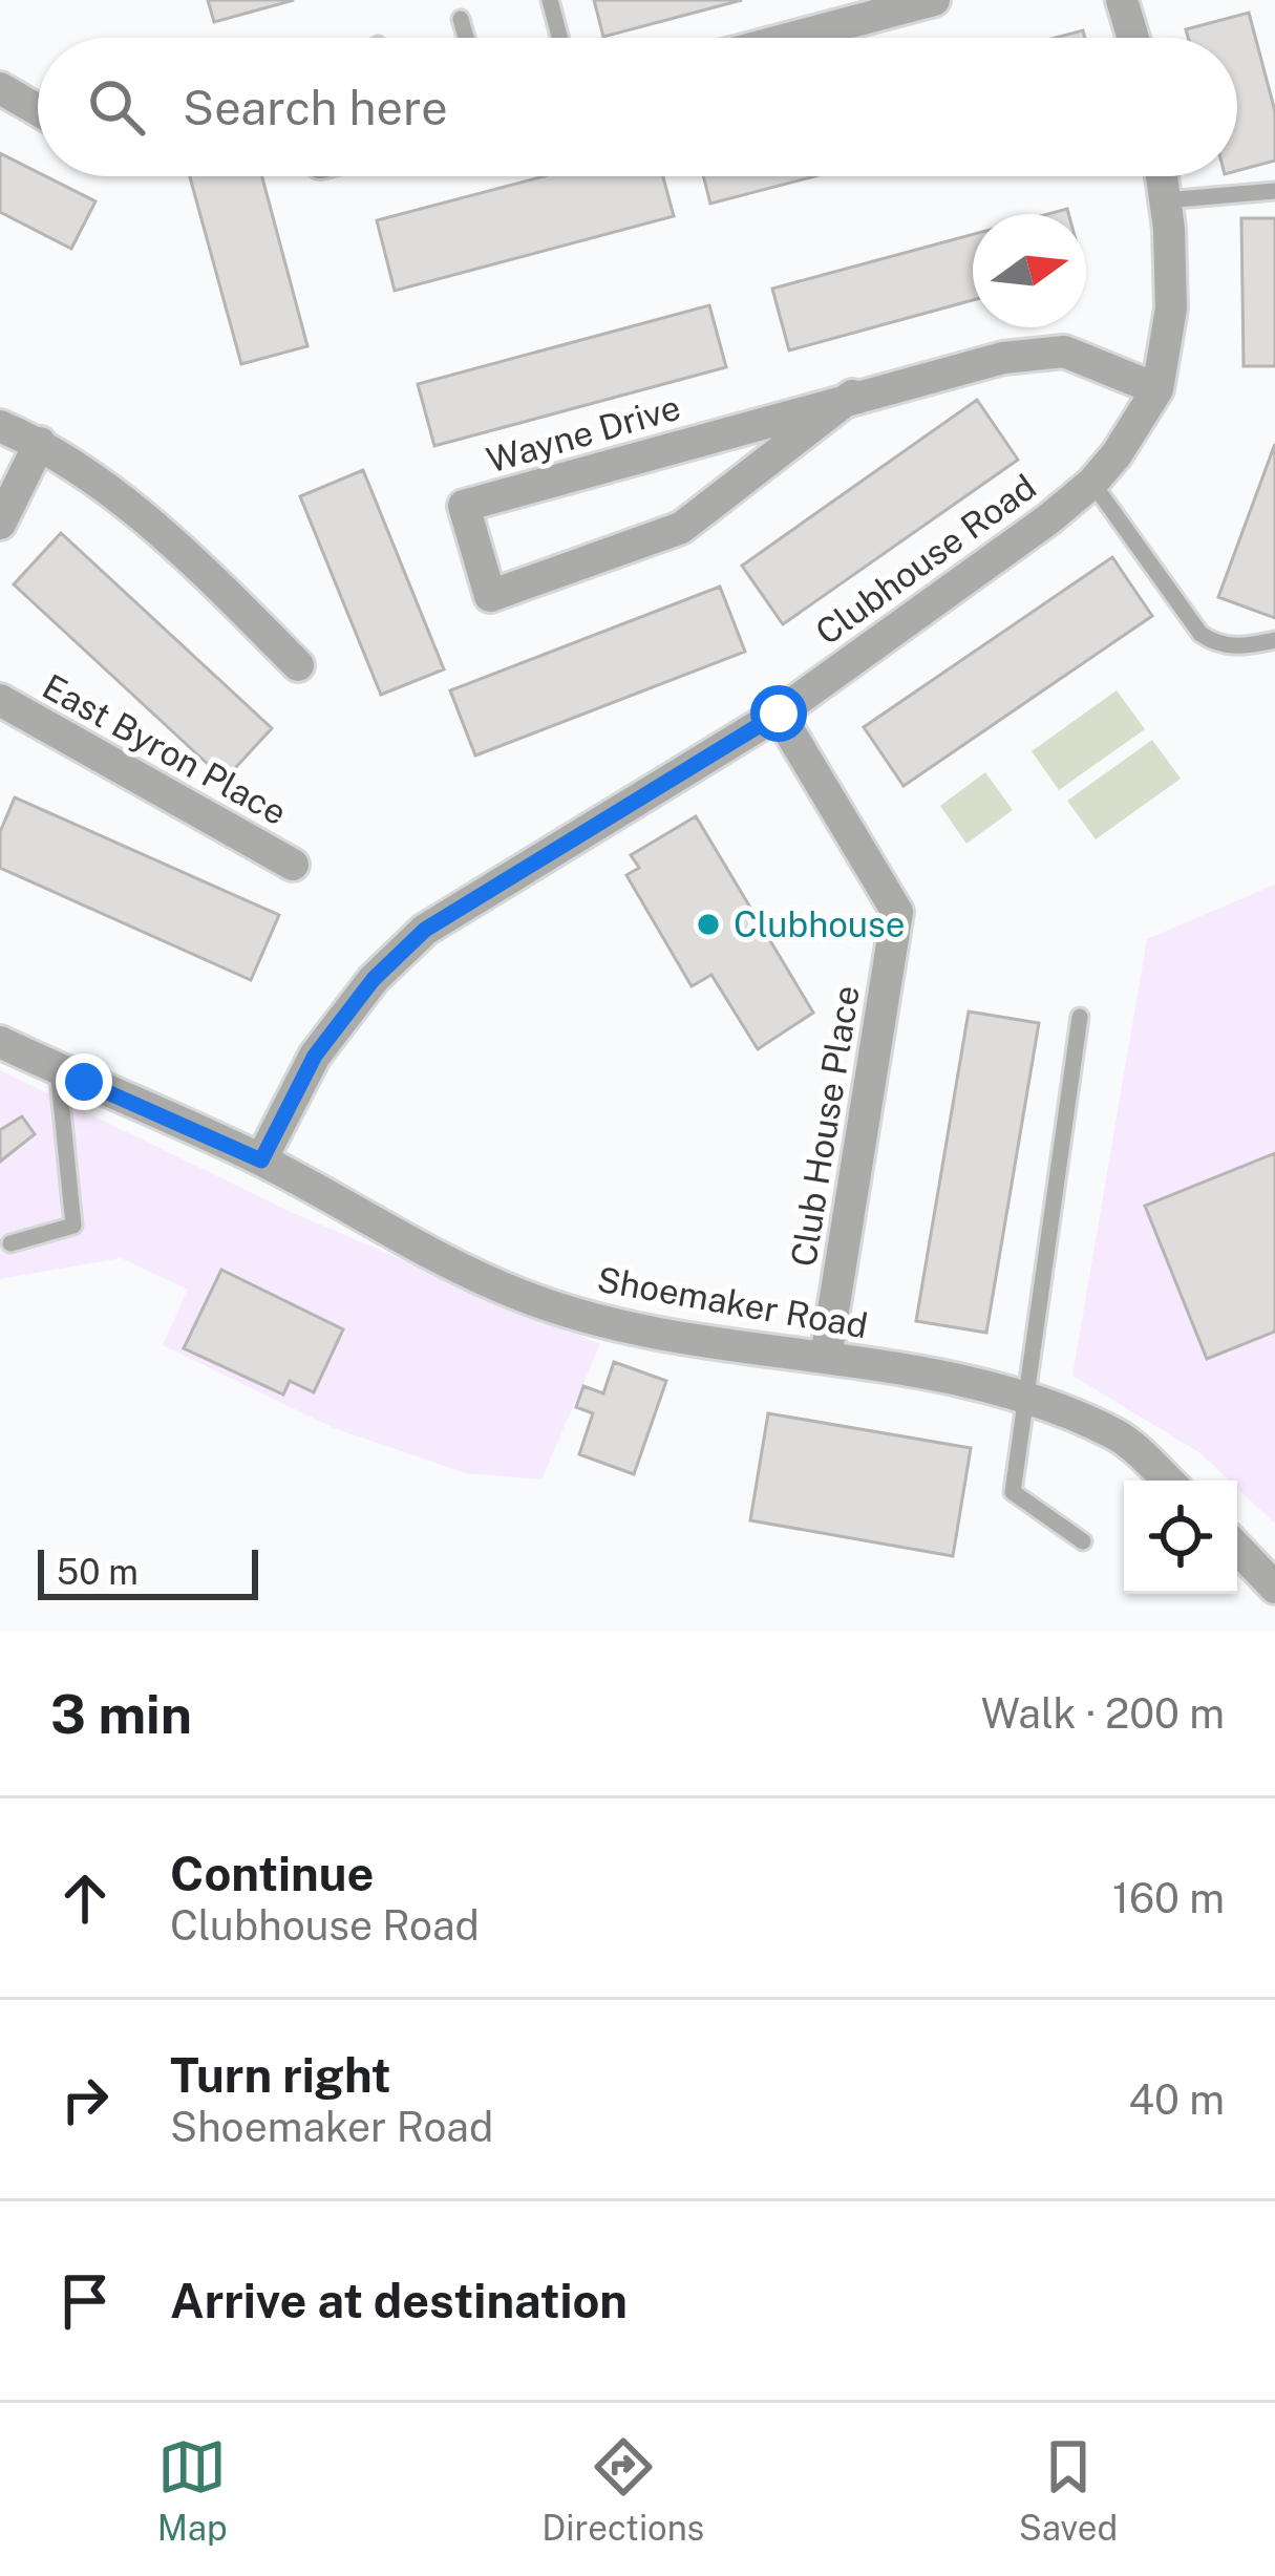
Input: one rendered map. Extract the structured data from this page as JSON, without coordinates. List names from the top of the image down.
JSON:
{
  "streets": {
    "street": [
      "Wayne Drive",
      "Clubhouse Road",
      "East Byron Place",
      "Club House Place",
      "Shoemaker Road"
    ]
  },
  "crossings": [
    ["Wayne Drive", "Clubhouse Road"],
    ["Clubhouse Road", "Club House Place"],
    ["Clubhouse Road", "Shoemaker Road"],
    ["Club House Place", "Shoemaker Road"]
  ],
  "places": ["Clubhouse"],
  "scale_bar": "50 m",
  "north": "right",
  "page": {
    "search": "Search here",
    "scale": "50 m",
    "heading": ["3 min", "Walk · 200 m"],
    "list": [
      ["Continue", "Clubhouse Road", "160 m"],
      ["Turn right", "Shoemaker Road", "40 m"],
      "Arrive at destination"
    ],
    "nav": ["Map", "Directions", "Saved"]
  }
}
